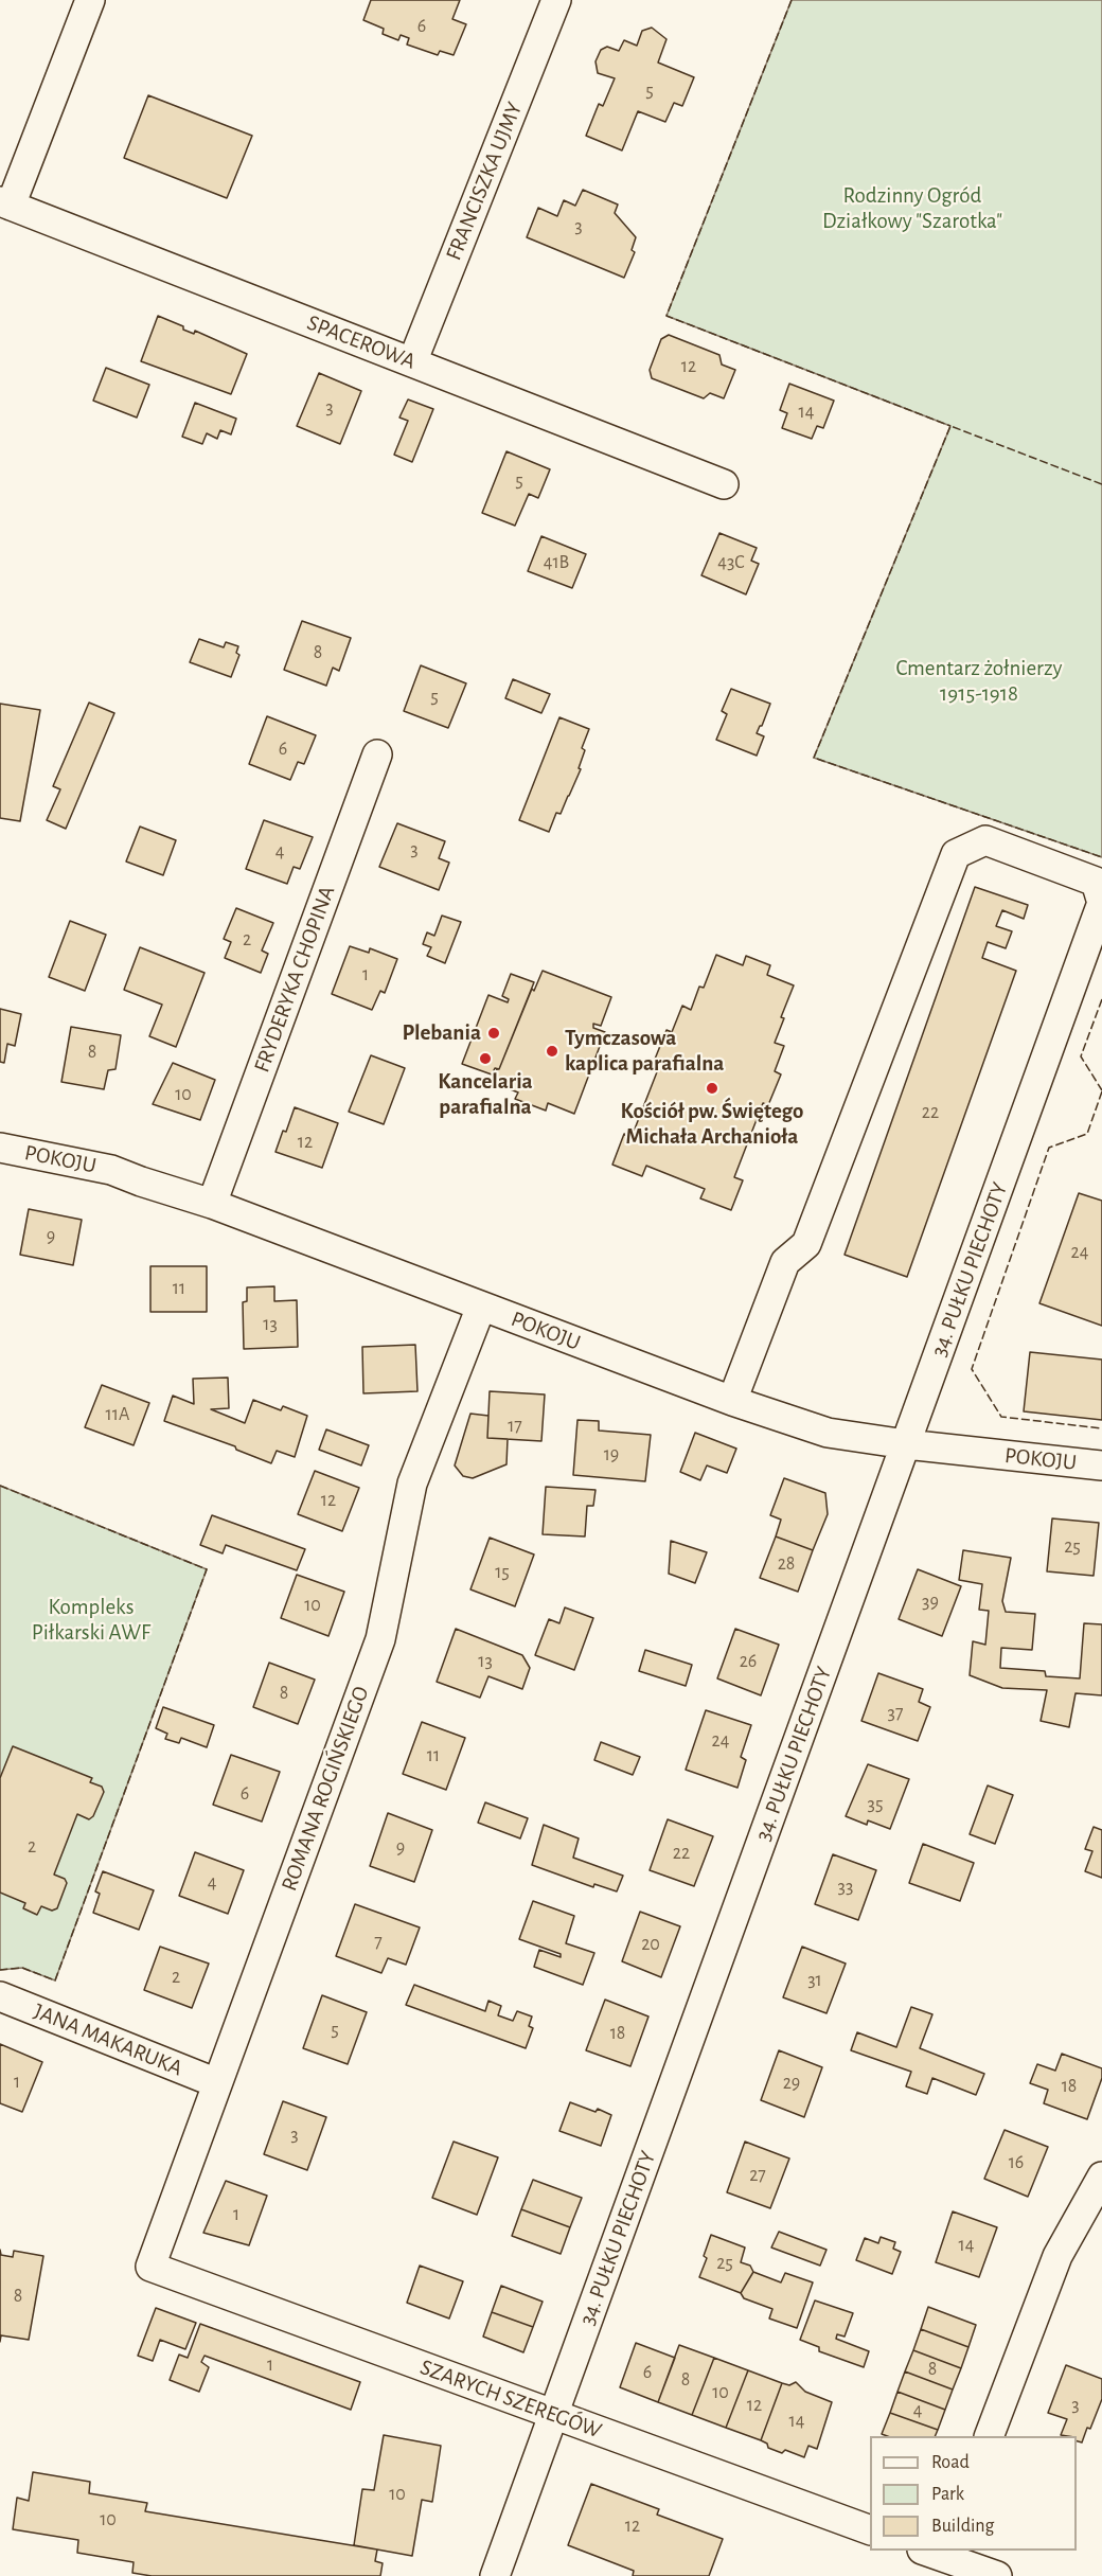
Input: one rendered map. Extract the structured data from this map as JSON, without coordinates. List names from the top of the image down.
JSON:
{
  "streets": {
    "street": [
      "FRANCISZKA UJMY",
      "SPACEROWA",
      "FRYDERYKA CHOPINA",
      "POKOJU",
      "34. PUŁKU PIECHOTY",
      "ROMANA ROGIŃSKIEGO",
      "JANA MAKARUKA",
      "SZARYCH SZEREGÓW"
    ]
  },
  "crossings": [
    ["FRANCISZKA UJMY", "SPACEROWA"],
    ["FRYDERYKA CHOPINA", "POKOJU"],
    ["POKOJU", "34. PUŁKU PIECHOTY"],
    ["POKOJU", "ROMANA ROGIŃSKIEGO"],
    ["34. PUŁKU PIECHOTY", "SZARYCH SZEREGÓW"],
    ["ROMANA ROGIŃSKIEGO", "JANA MAKARUKA"],
    ["ROMANA ROGIŃSKIEGO", "SZARYCH SZEREGÓW"]
  ],
  "parks": ["Rodzinny Ogród Działkowy \"Szarotka\"", "Cmentarz żołnierzy 1915-1918", "Kompleks Piłkarski AWF"],
  "places": [
    "Plebania",
    "Tymczasowa kaplica parafialna",
    "Kancelaria parafialna",
    "Kościół pw. Świętego Michała Archanioła"
  ],
  "house_numbers": [
    "6",
    "5",
    "3",
    "12",
    "3",
    "14",
    "5",
    "41B",
    "43C",
    "8",
    "5",
    "6",
    "3",
    "4",
    "2",
    "1",
    "8",
    "10",
    "22",
    "12",
    "9",
    "24",
    "11",
    "13",
    "11A",
    "17",
    "19",
    "12",
    "25",
    "28",
    "15",
    "39",
    "10",
    "13",
    "26",
    "8",
    "37",
    "24",
    "11",
    "6",
    "35",
    "2",
    "9",
    "22",
    "4",
    "33",
    "7",
    "20",
    "2",
    "31",
    "5",
    "18",
    "1",
    "29",
    "18",
    "3",
    "16",
    "27",
    "1",
    "14",
    "25",
    "8",
    "1",
    "8",
    "6",
    "8",
    "10",
    "12",
    "3",
    "4",
    "14",
    "10",
    "10",
    "12"
  ],
  "legend": ["Road", "Park", "Building"]
}
